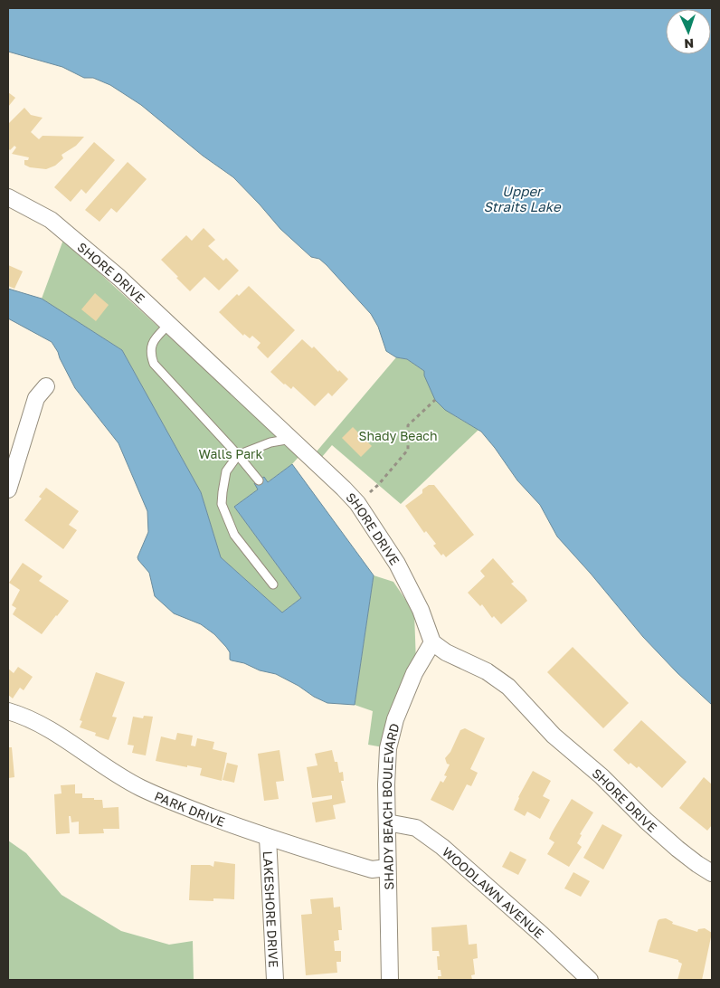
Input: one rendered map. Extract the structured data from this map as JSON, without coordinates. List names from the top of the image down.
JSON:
{
  "streets": {
    "street": [
      "SHORE DRIVE",
      "SHADY BEACH BOULEVARD",
      "PARK DRIVE",
      "WOODLAWN AVENUE",
      "LAKESHORE DRIVE"
    ]
  },
  "crossings": [
    ["SHORE DRIVE", "SHADY BEACH BOULEVARD"],
    ["SHADY BEACH BOULEVARD", "PARK DRIVE"],
    ["SHADY BEACH BOULEVARD", "WOODLAWN AVENUE"],
    ["PARK DRIVE", "LAKESHORE DRIVE"]
  ],
  "water": ["Upper Straits Lake"],
  "parks": ["Shady Beach", "Walls Park"],
  "north": "bottom"
}
